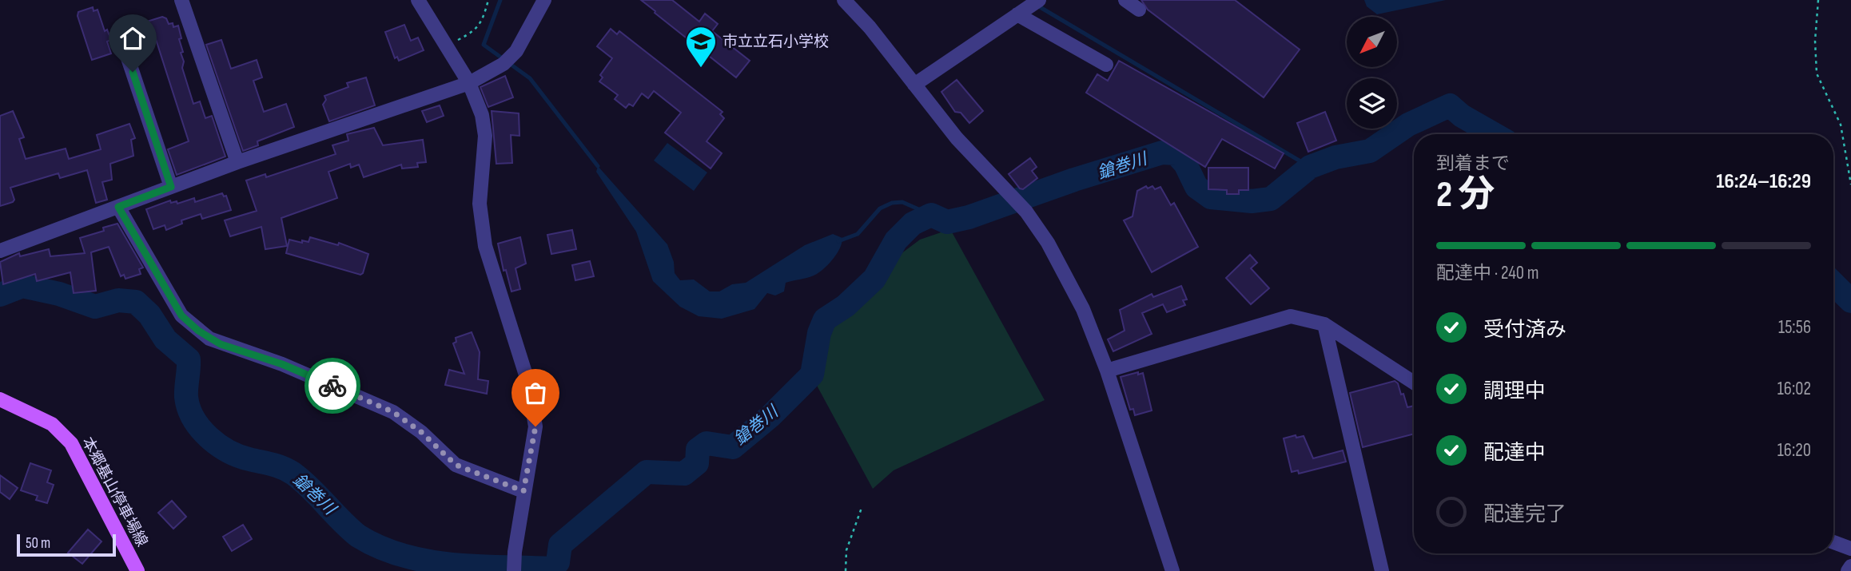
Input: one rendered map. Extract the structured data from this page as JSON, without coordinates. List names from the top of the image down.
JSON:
{
  "streets": {
    "main road": ["本郷基山停車場線"]
  },
  "water": ["鎗巻川"],
  "places": {
    "school or university": ["市立立石小学校"]
  },
  "scale_bar": "50 m",
  "north": "bottom left",
  "page": {
    "heading": ["2 分", "到着まで", "16:24–16:29"],
    "bar": "配達中 · 240 m",
    "list": [
      ["受付済み", "15:56"],
      ["調理中", "16:02"],
      ["配達中", "16:20"],
      "配達完了"
    ],
    "scale": "50 m"
  }
}
